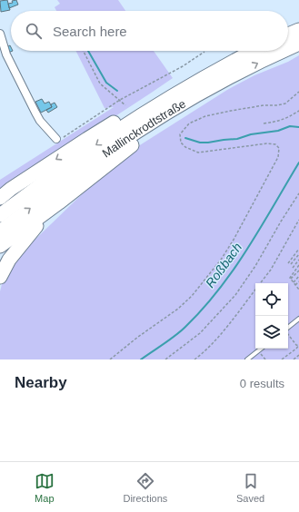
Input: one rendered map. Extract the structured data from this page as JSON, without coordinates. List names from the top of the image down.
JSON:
{
  "streets": {
    "highway": ["Mallinckrodtstraße"]
  },
  "water": ["Roßbach"],
  "page": {
    "search": "Search here",
    "heading": ["Nearby", "0 results"],
    "nav": ["Map", "Directions", "Saved"]
  }
}
